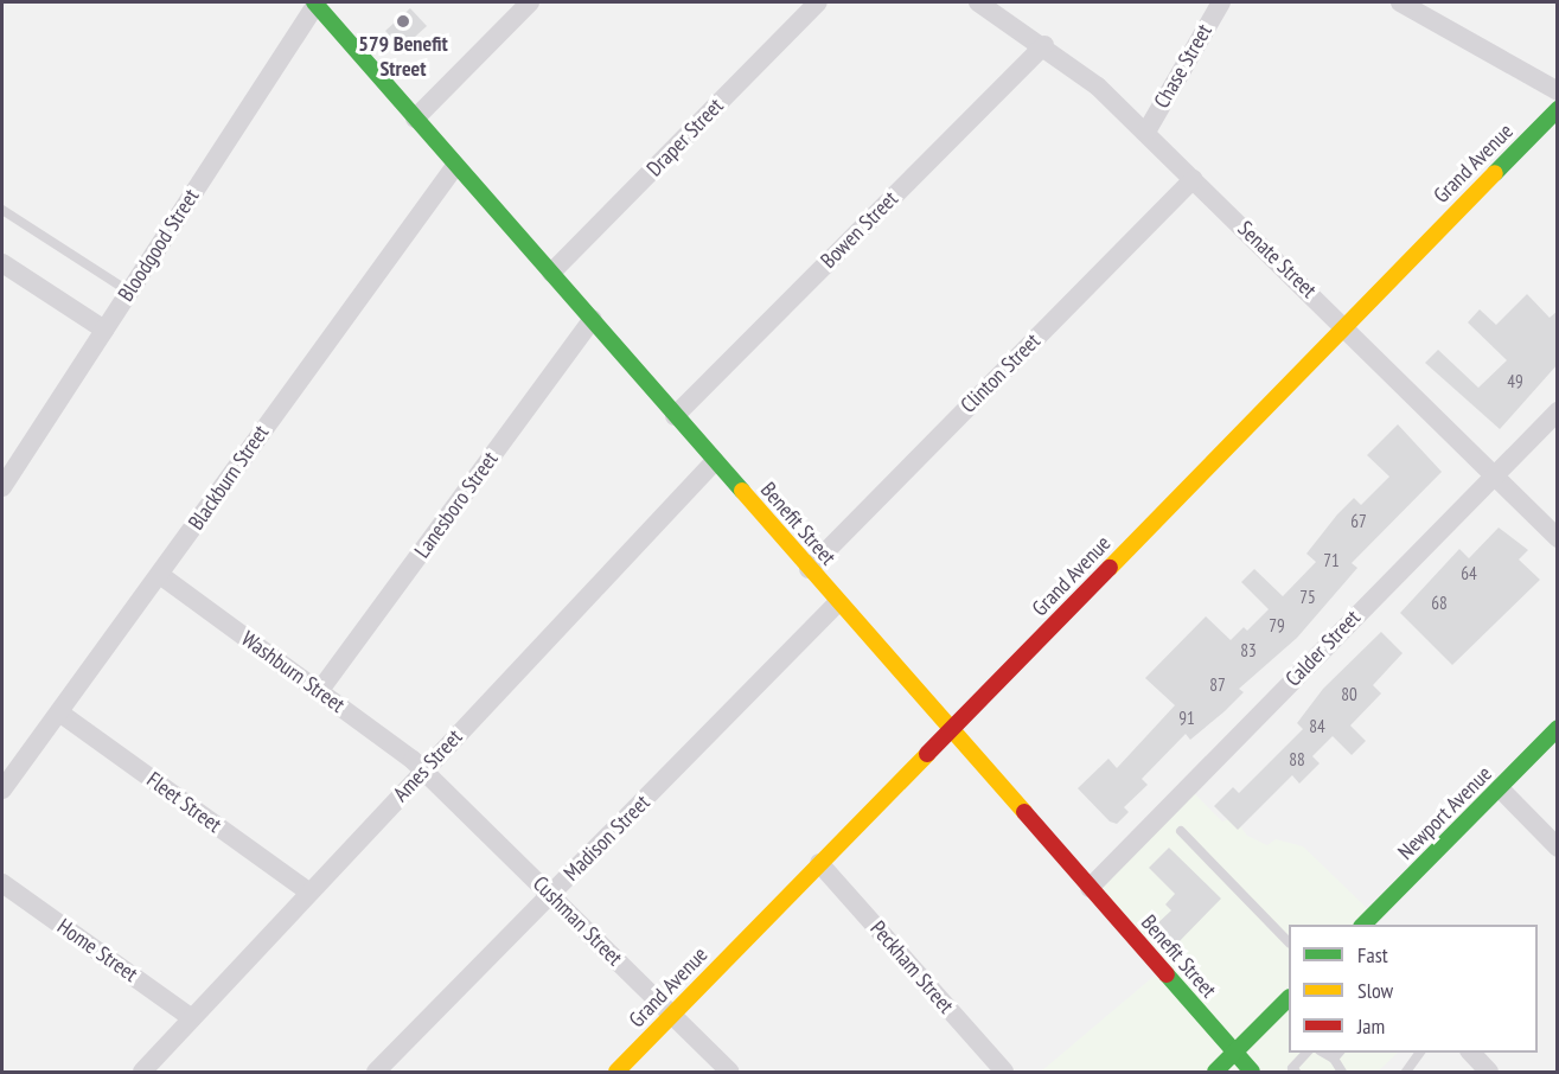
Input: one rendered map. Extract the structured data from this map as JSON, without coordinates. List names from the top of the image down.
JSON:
{
  "streets": {
    "street": [
      "Chase Street",
      "Draper Street",
      "Grand Avenue",
      "Bowen Street",
      "Bloodgood Street",
      "Senate Street",
      "Clinton Street",
      "Blackburn Street",
      "Lanesboro Street",
      "Benefit Street",
      "Calder Street",
      "Washburn Street",
      "Ames Street",
      "Fleet Street",
      "Newport Avenue",
      "Madison Street",
      "Cushman Street",
      "Home Street",
      "Peckham Street"
    ]
  },
  "crossings": [
    ["Chase Street", "Senate Street"],
    ["Draper Street", "Benefit Street"],
    ["Grand Avenue", "Senate Street"],
    ["Grand Avenue", "Benefit Street"],
    ["Grand Avenue", "Cushman Street"],
    ["Grand Avenue", "Peckham Street"],
    ["Bowen Street", "Senate Street"],
    ["Bowen Street", "Benefit Street"],
    ["Bloodgood Street", "Benefit Street"],
    ["Senate Street", "Clinton Street"],
    ["Senate Street", "Calder Street"],
    ["Clinton Street", "Benefit Street"],
    ["Blackburn Street", "Benefit Street"],
    ["Blackburn Street", "Washburn Street"],
    ["Blackburn Street", "Fleet Street"],
    ["Lanesboro Street", "Benefit Street"],
    ["Lanesboro Street", "Washburn Street"],
    ["Benefit Street", "Calder Street"],
    ["Benefit Street", "Ames Street"],
    ["Benefit Street", "Madison Street"],
    ["Washburn Street", "Ames Street"],
    ["Washburn Street", "Cushman Street"],
    ["Ames Street", "Fleet Street"],
    ["Ames Street", "Cushman Street"],
    ["Ames Street", "Home Street"],
    ["Madison Street", "Cushman Street"]
  ],
  "places": ["579 Benefit Street"],
  "house_numbers": [
    "49",
    "67",
    "71",
    "64",
    "75",
    "68",
    "79",
    "83",
    "87",
    "80",
    "91",
    "84",
    "88"
  ],
  "legend": ["Fast", "Slow", "Jam"]
}
